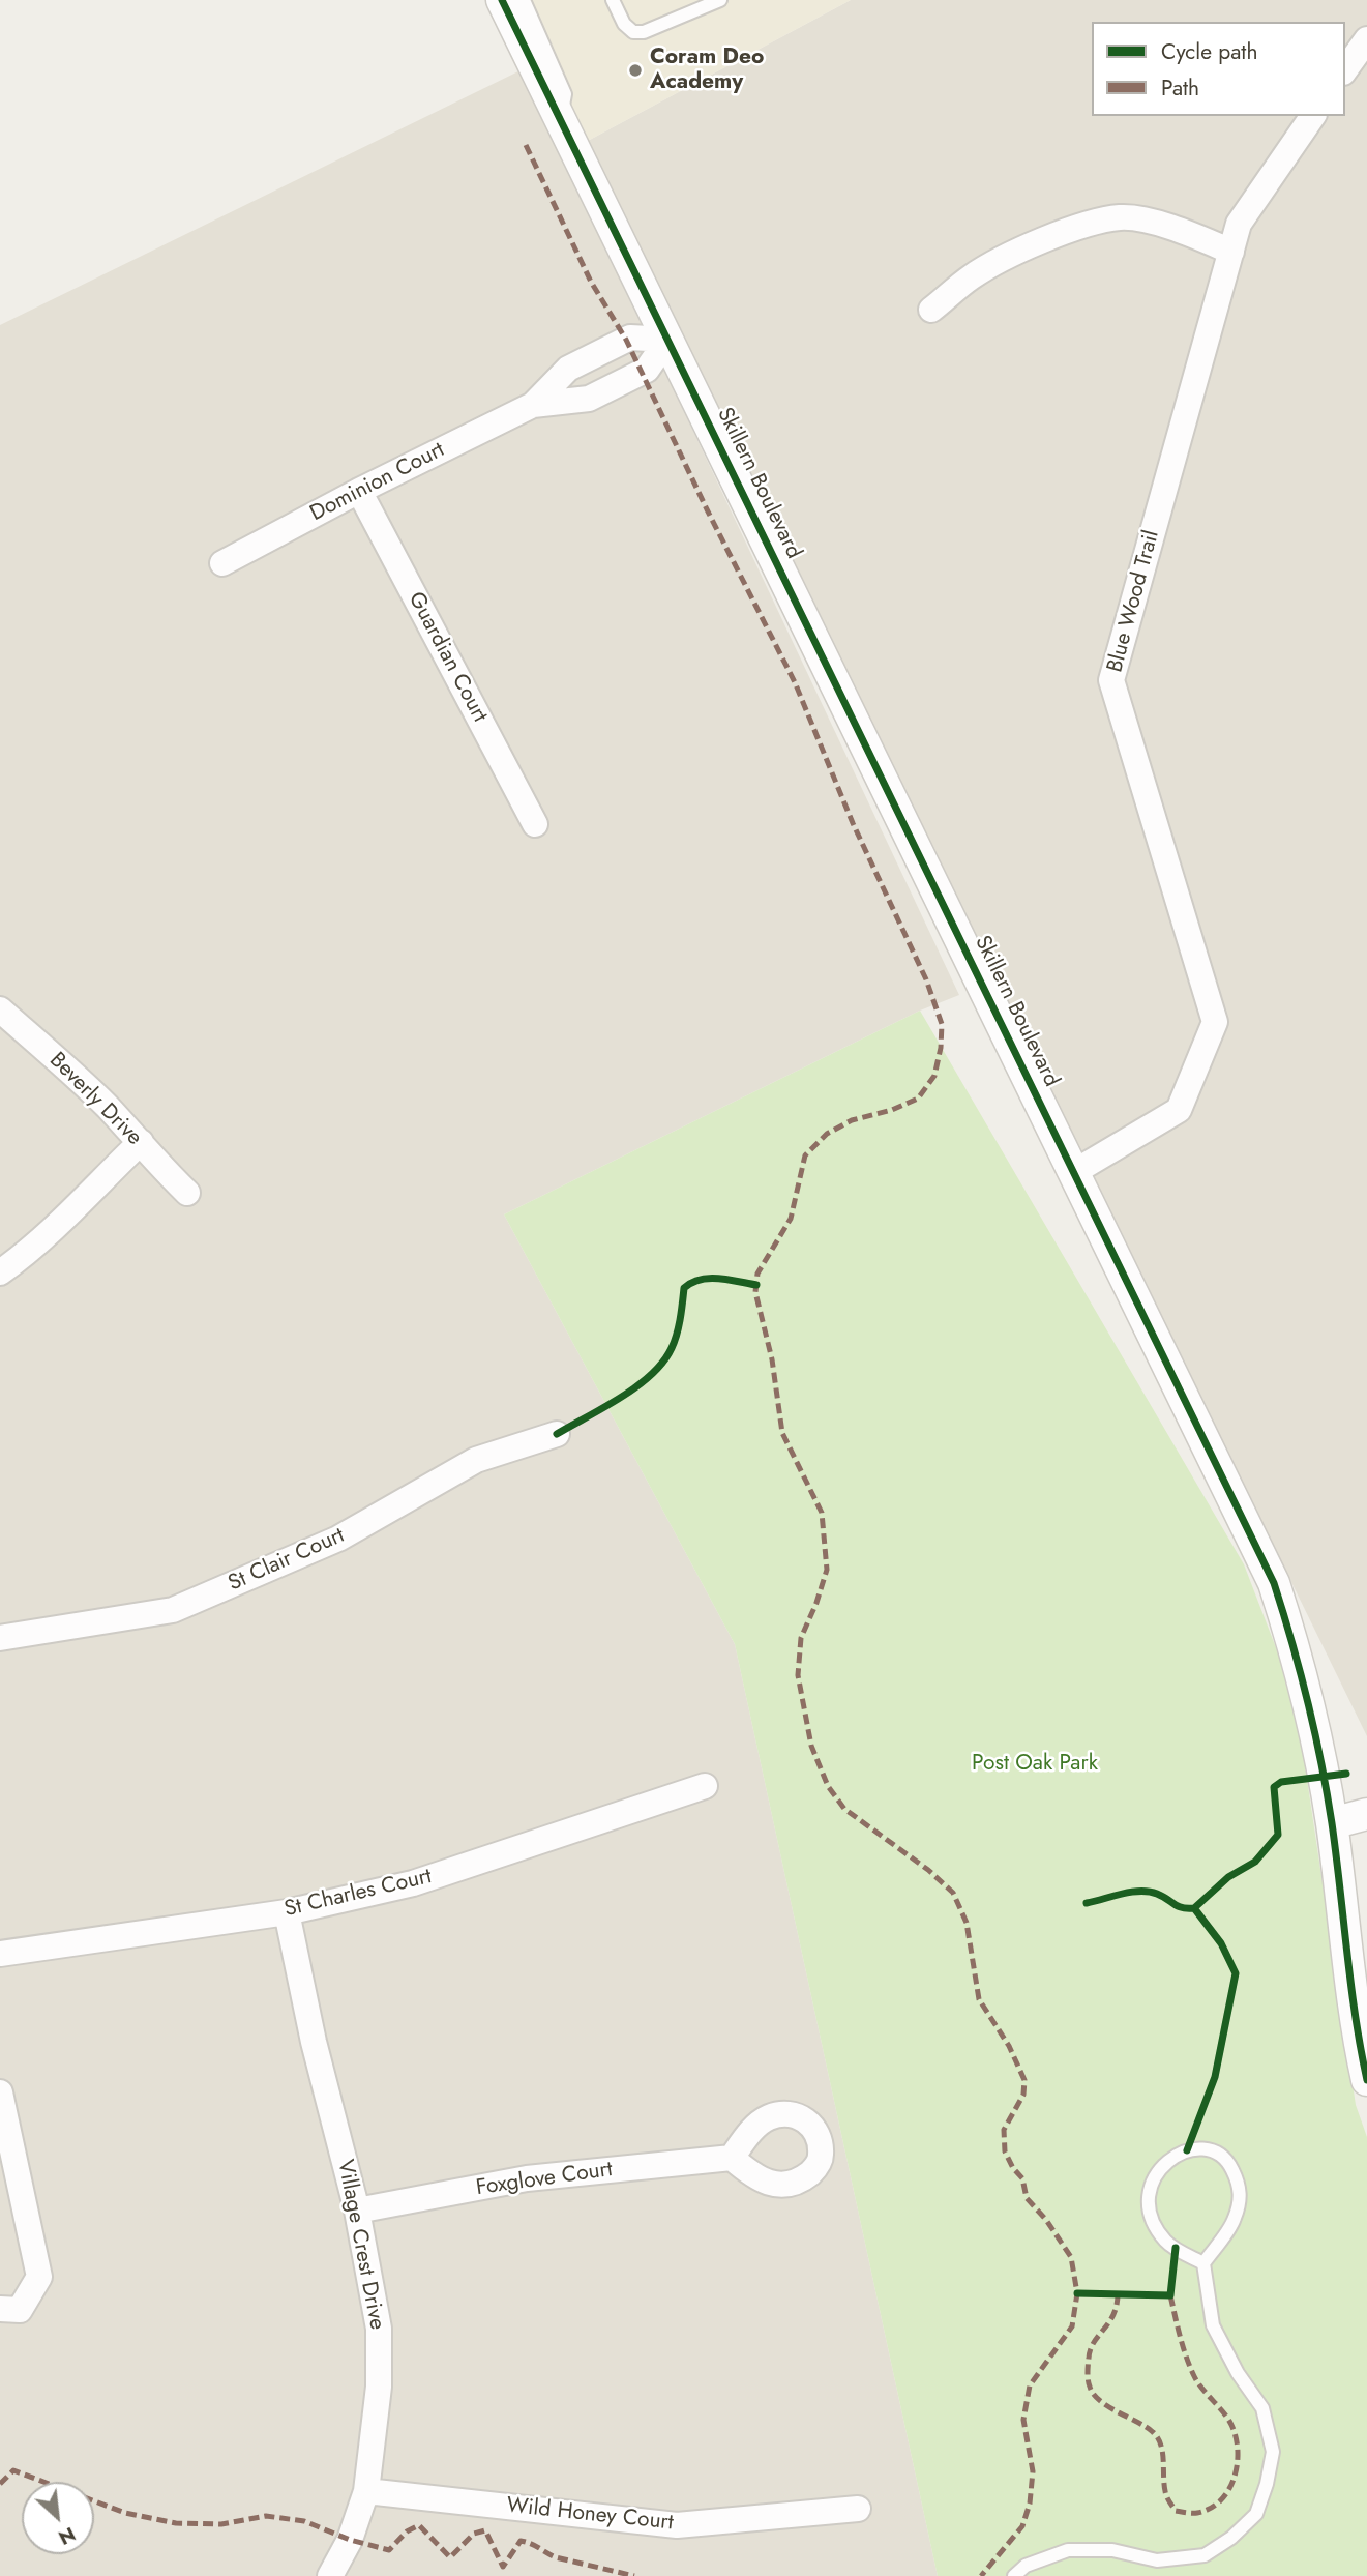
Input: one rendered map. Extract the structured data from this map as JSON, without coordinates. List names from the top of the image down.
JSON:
{
  "streets": {
    "street": [
      "Dominion Court",
      "Skillern Boulevard",
      "Blue Wood Trail",
      "Guardian Court",
      "Beverly Drive",
      "St Clair Court",
      "St Charles Court",
      "Foxglove Court",
      "Village Crest Drive",
      "Wild Honey Court"
    ]
  },
  "crossings": [
    ["Dominion Court", "Skillern Boulevard"],
    ["Dominion Court", "Guardian Court"],
    ["Skillern Boulevard", "Blue Wood Trail"],
    ["St Charles Court", "Village Crest Drive"],
    ["Foxglove Court", "Village Crest Drive"],
    ["Village Crest Drive", "Wild Honey Court"]
  ],
  "parks": ["Post Oak Park"],
  "places": ["Coram Deo Academy"],
  "legend": ["Cycle path", "Path"],
  "north": "bottom right"
}
